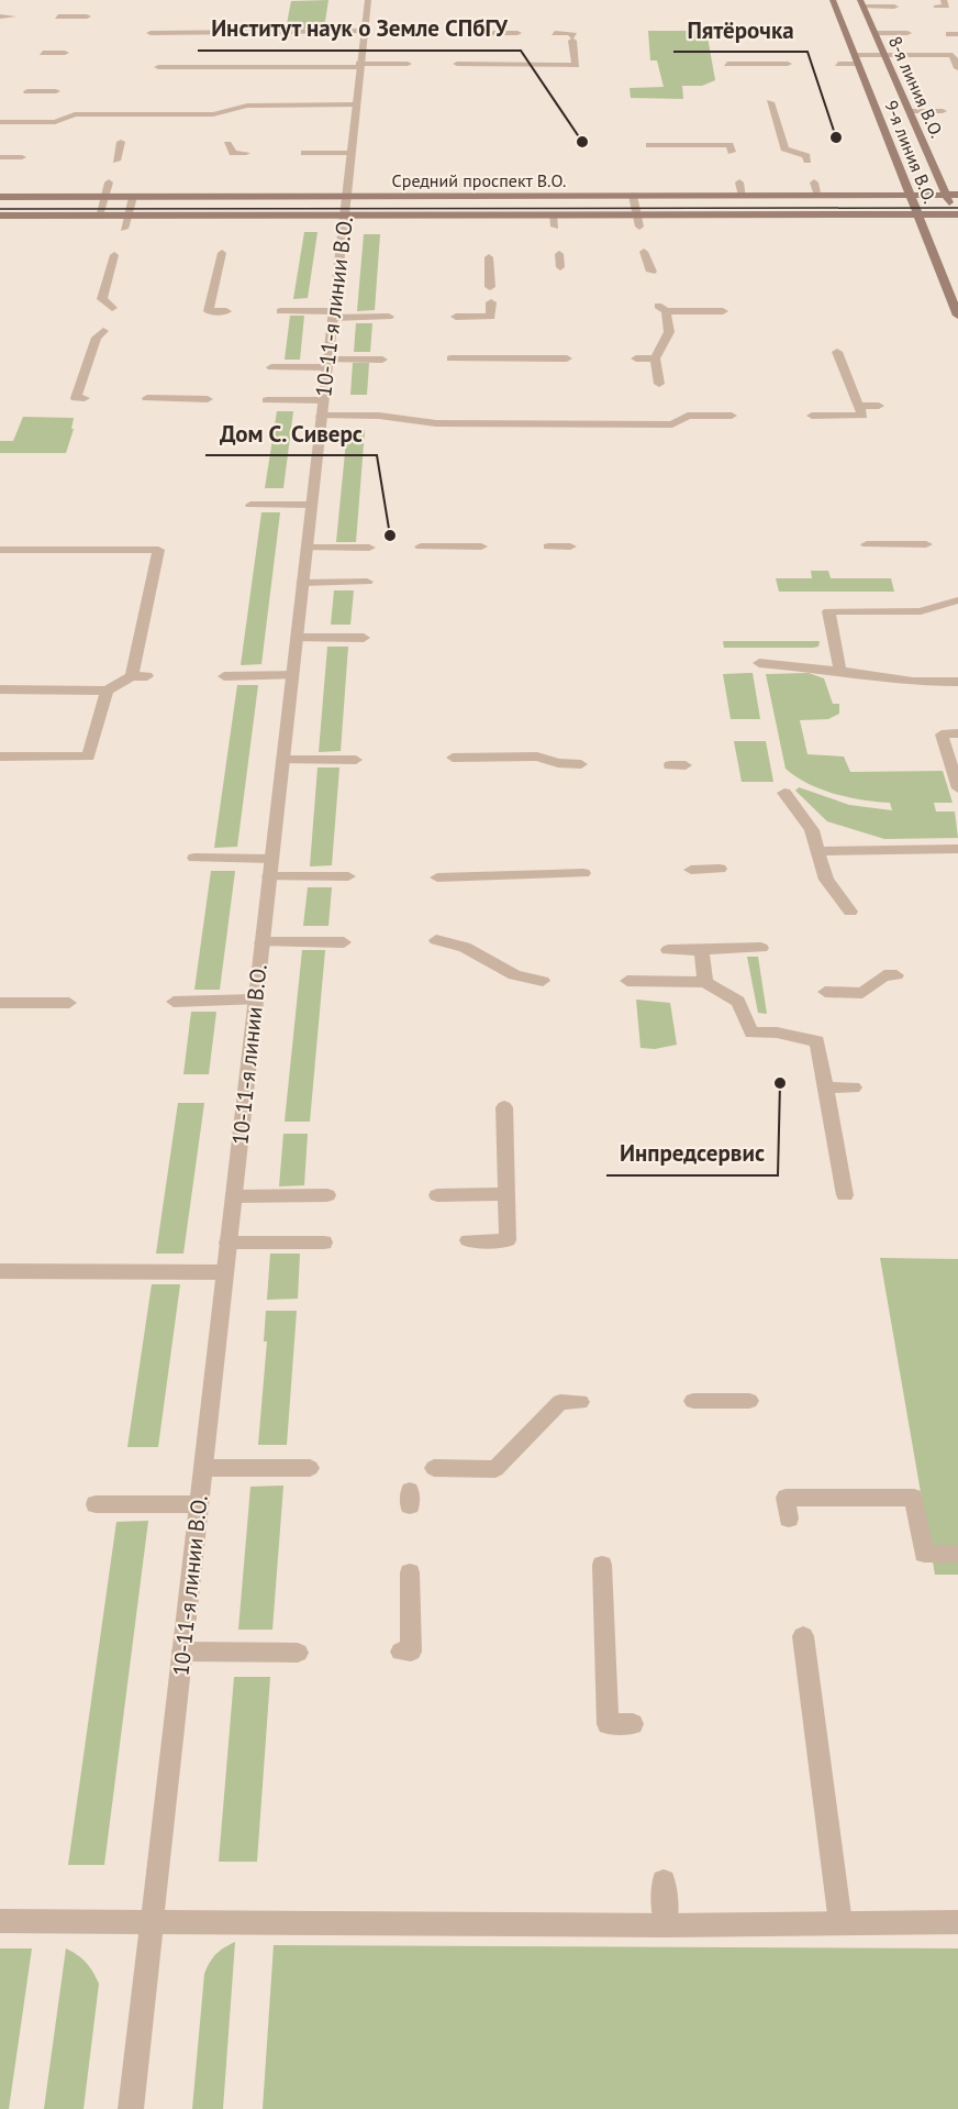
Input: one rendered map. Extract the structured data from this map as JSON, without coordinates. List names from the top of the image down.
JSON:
{
  "streets": {
    "main road": ["8-я линия В.О.", "9-я линия В.О.", "Средний проспект В.О."],
    "street": ["10-11-я линии В.О."]
  },
  "crossings": [
    ["8-я линия В.О.", "Средний проспект В.О."],
    ["9-я линия В.О.", "Средний проспект В.О."],
    ["Средний проспект В.О.", "10-11-я линии В.О."]
  ],
  "places": [
    "Пятёрочка",
    "Институт наук о Земле СПбГУ",
    "Дом С. Сиверс",
    "Инпредсервис"
  ]
}
